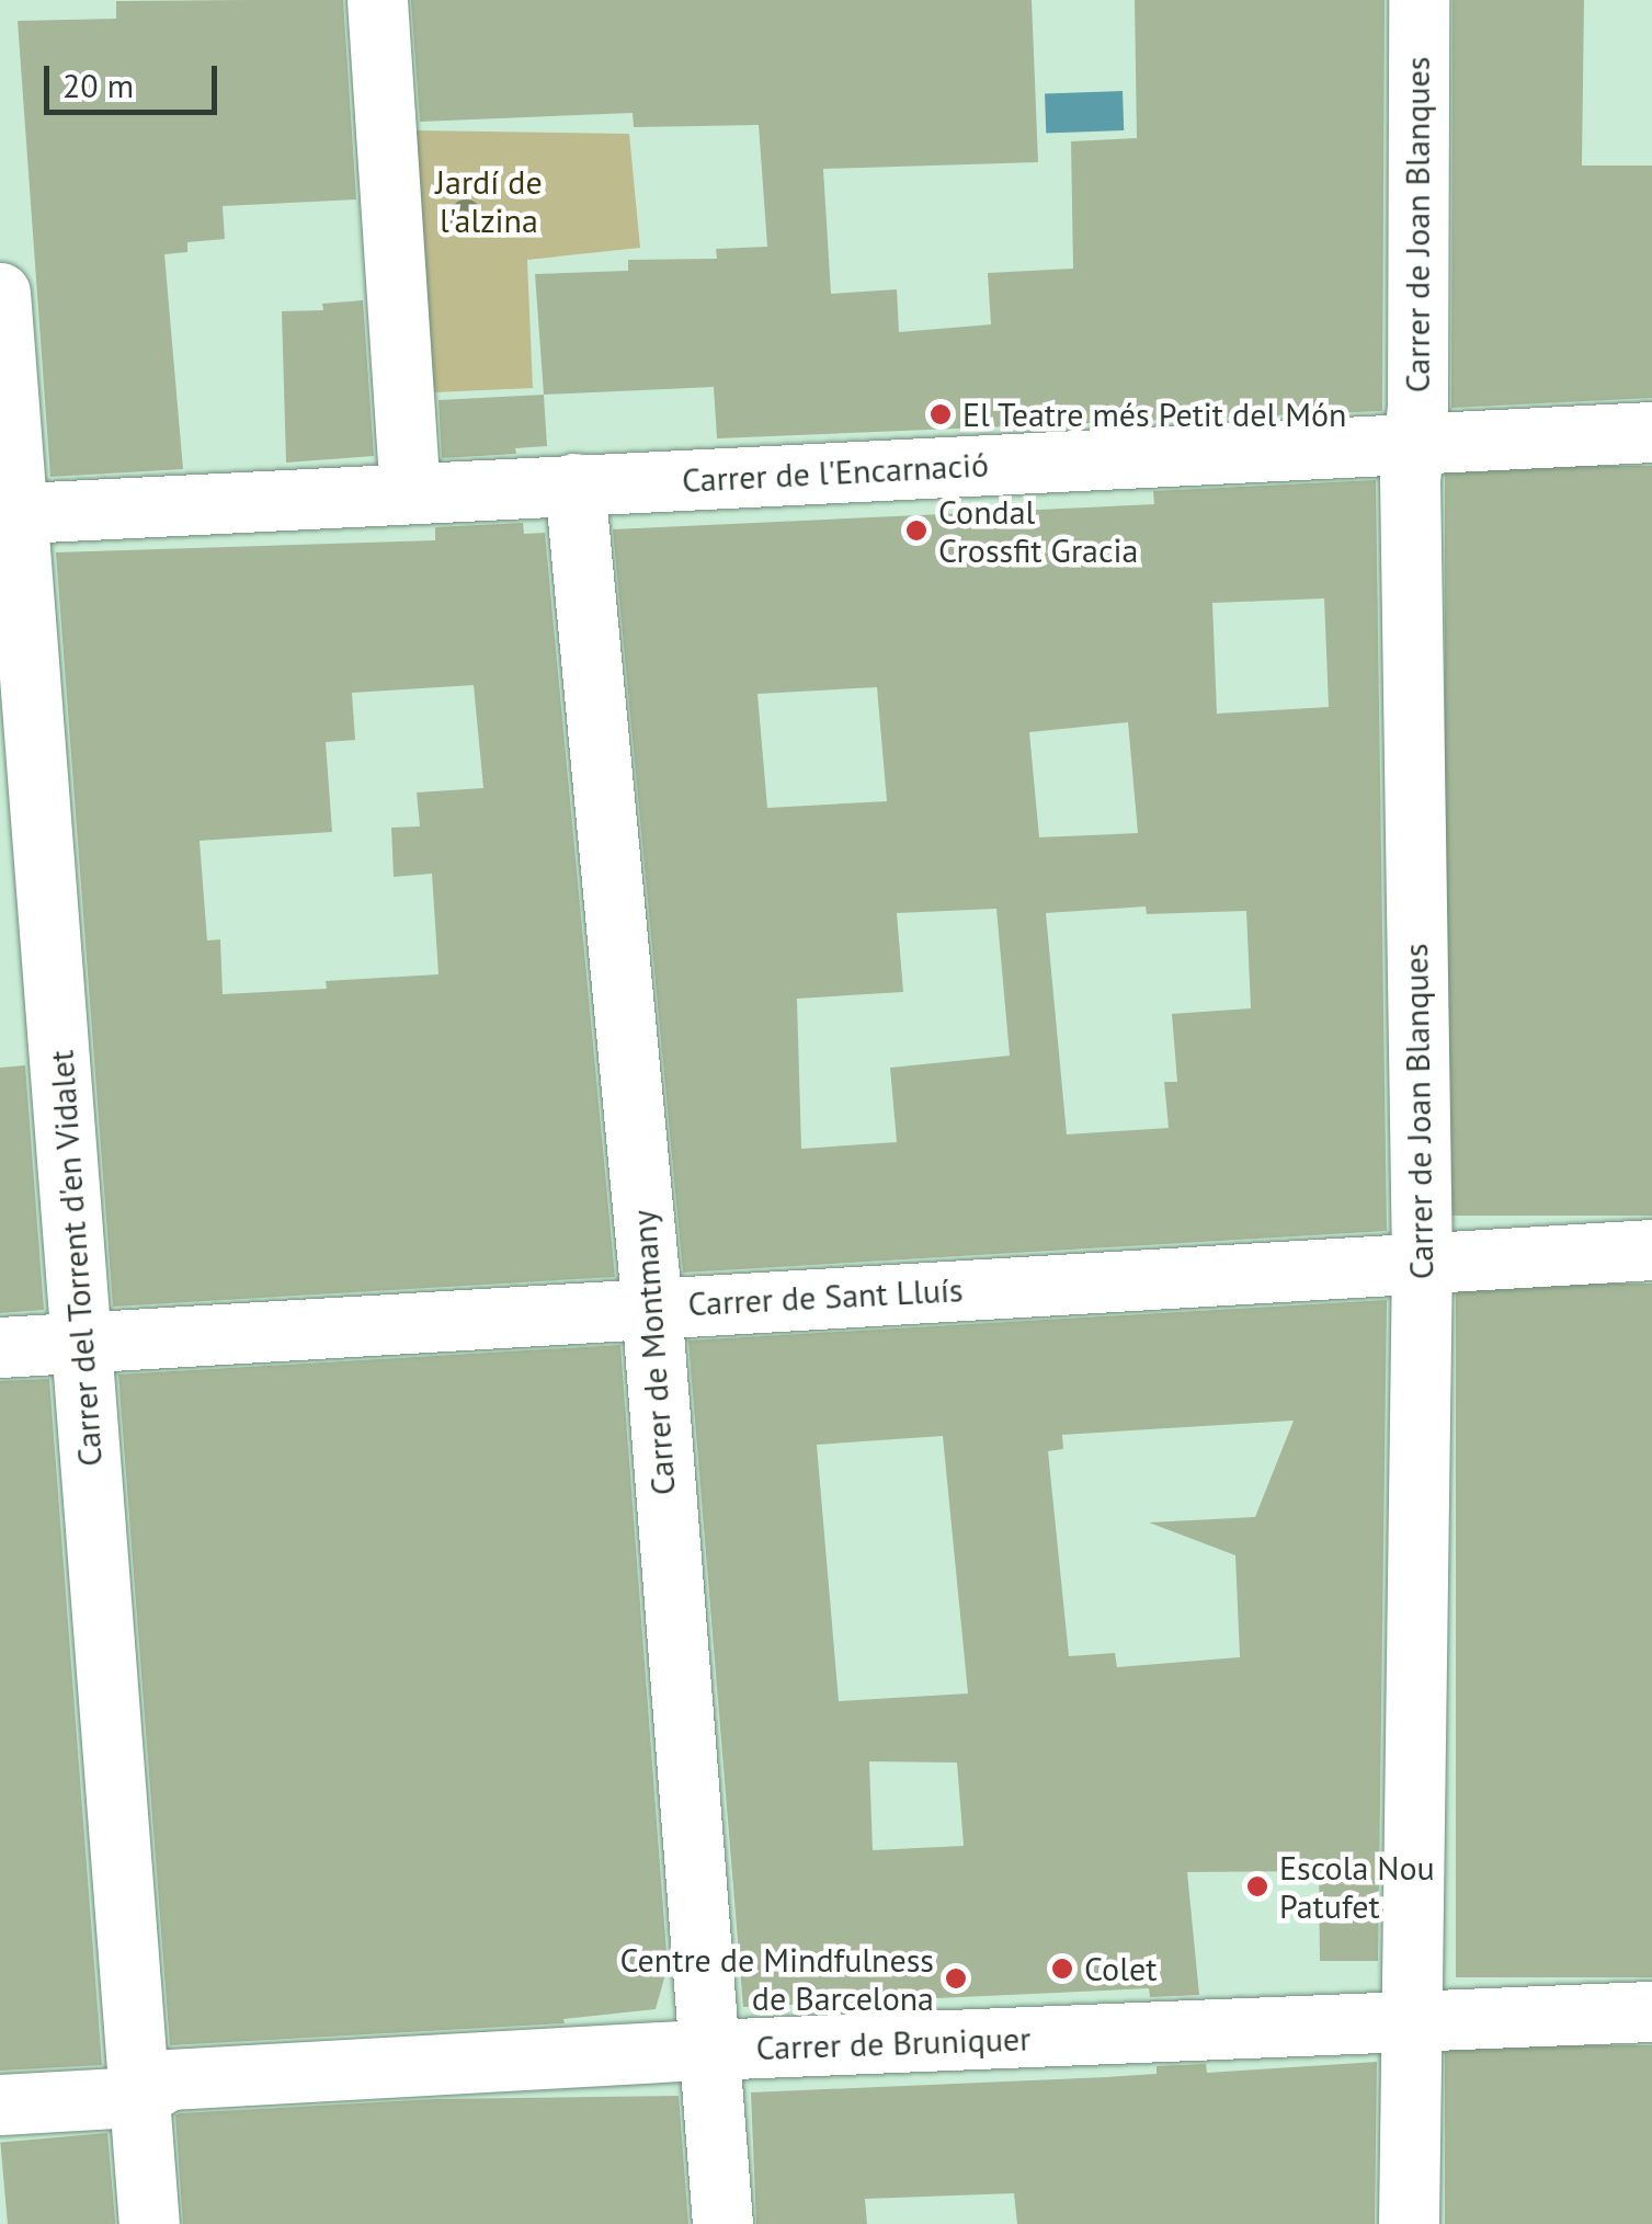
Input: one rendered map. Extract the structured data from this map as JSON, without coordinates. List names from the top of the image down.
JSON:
{
  "streets": {
    "street": [
      "Carrer de Joan Blanques",
      "Carrer de l'Encarnació",
      "Carrer del Torrent d'en Vidalet",
      "Carrer de Sant Lluís",
      "Carrer de Montmany",
      "Carrer de Bruniquer"
    ]
  },
  "crossings": [
    ["Carrer de Joan Blanques", "Carrer de l'Encarnació"],
    ["Carrer de Joan Blanques", "Carrer de Sant Lluís"],
    ["Carrer de Joan Blanques", "Carrer de Bruniquer"],
    ["Carrer de l'Encarnació", "Carrer del Torrent d'en Vidalet"],
    ["Carrer de l'Encarnació", "Carrer de Montmany"],
    ["Carrer del Torrent d'en Vidalet", "Carrer de Sant Lluís"],
    ["Carrer del Torrent d'en Vidalet", "Carrer de Bruniquer"],
    ["Carrer de Sant Lluís", "Carrer de Montmany"],
    ["Carrer de Montmany", "Carrer de Bruniquer"]
  ],
  "parks": ["Jardí de l'alzina"],
  "places": [
    "El Teatre més Petit del Món",
    "Condal Crossfit Gracia",
    "Escola Nou Patufet",
    "Colet",
    "Centre de Mindfulness de Barcelona"
  ],
  "scale_bar": "20 m"
}
